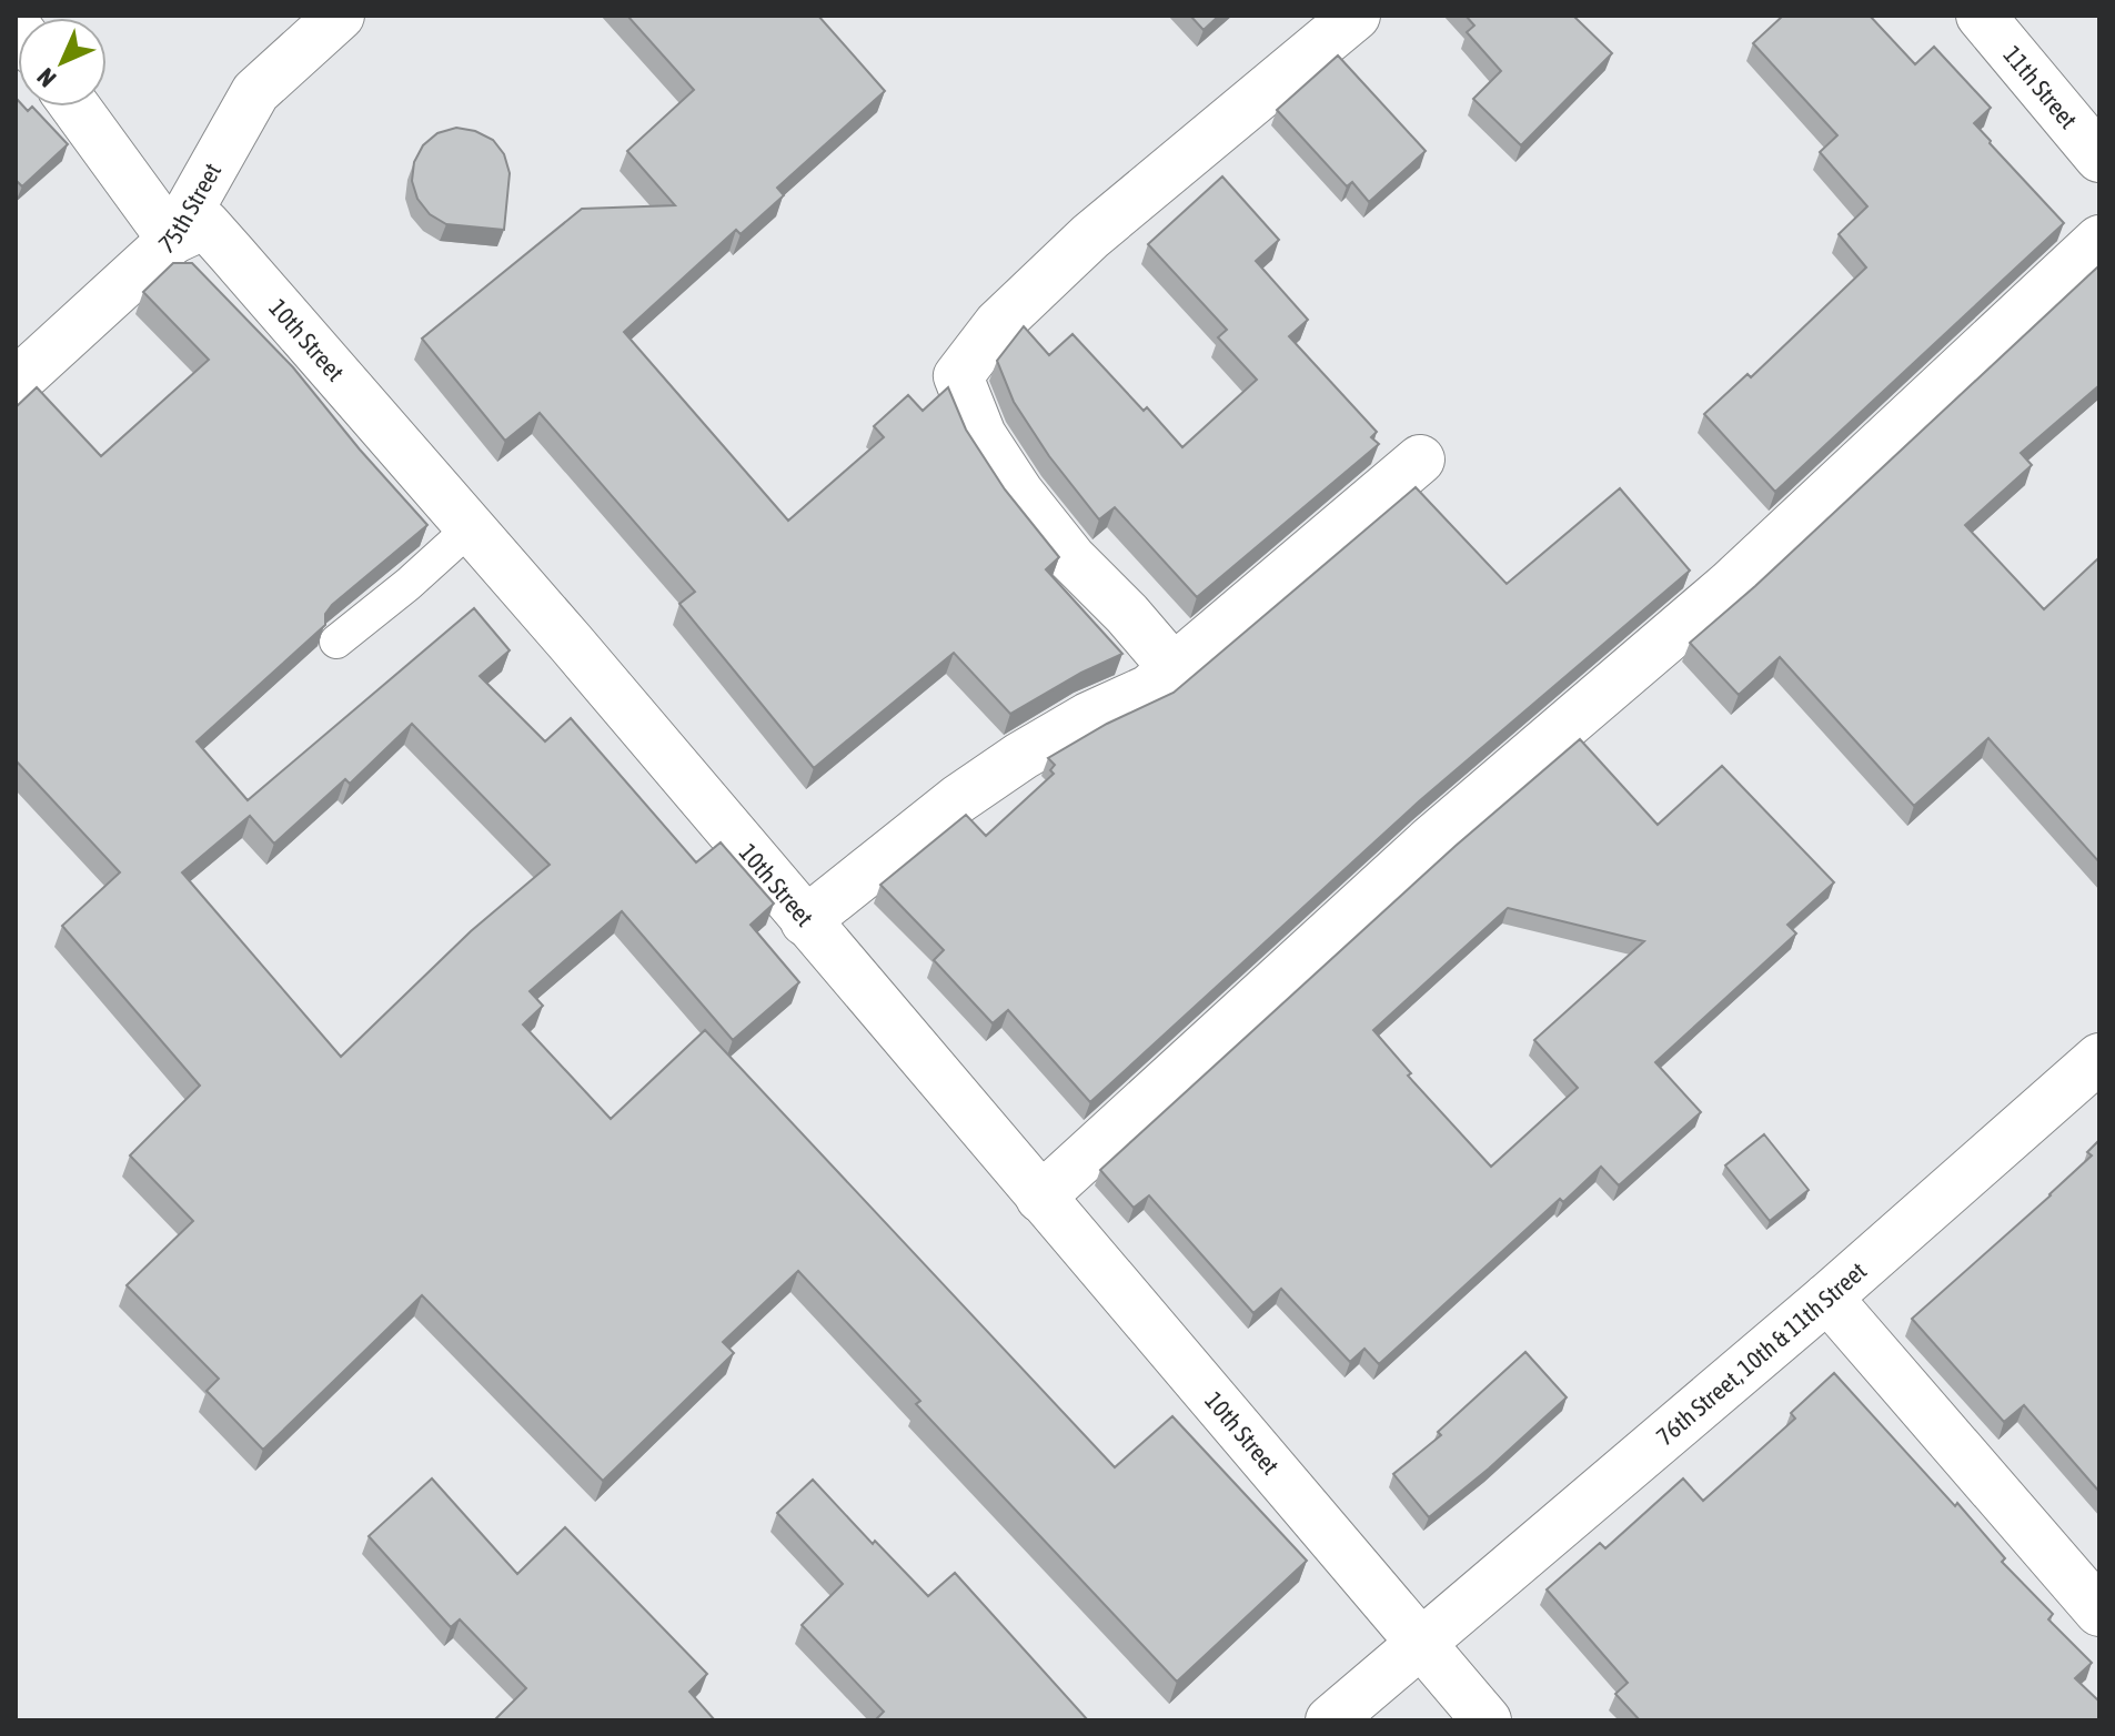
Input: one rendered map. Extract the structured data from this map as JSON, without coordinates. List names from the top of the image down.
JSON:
{
  "streets": {
    "street": [
      "11th Street",
      "75th Street",
      "10th Street",
      "76th Street, 10th & 11th Street"
    ]
  },
  "crossings": [
    ["75th Street", "10th Street"],
    ["10th Street", "76th Street, 10th & 11th Street"]
  ],
  "north": "bottom left"
}
